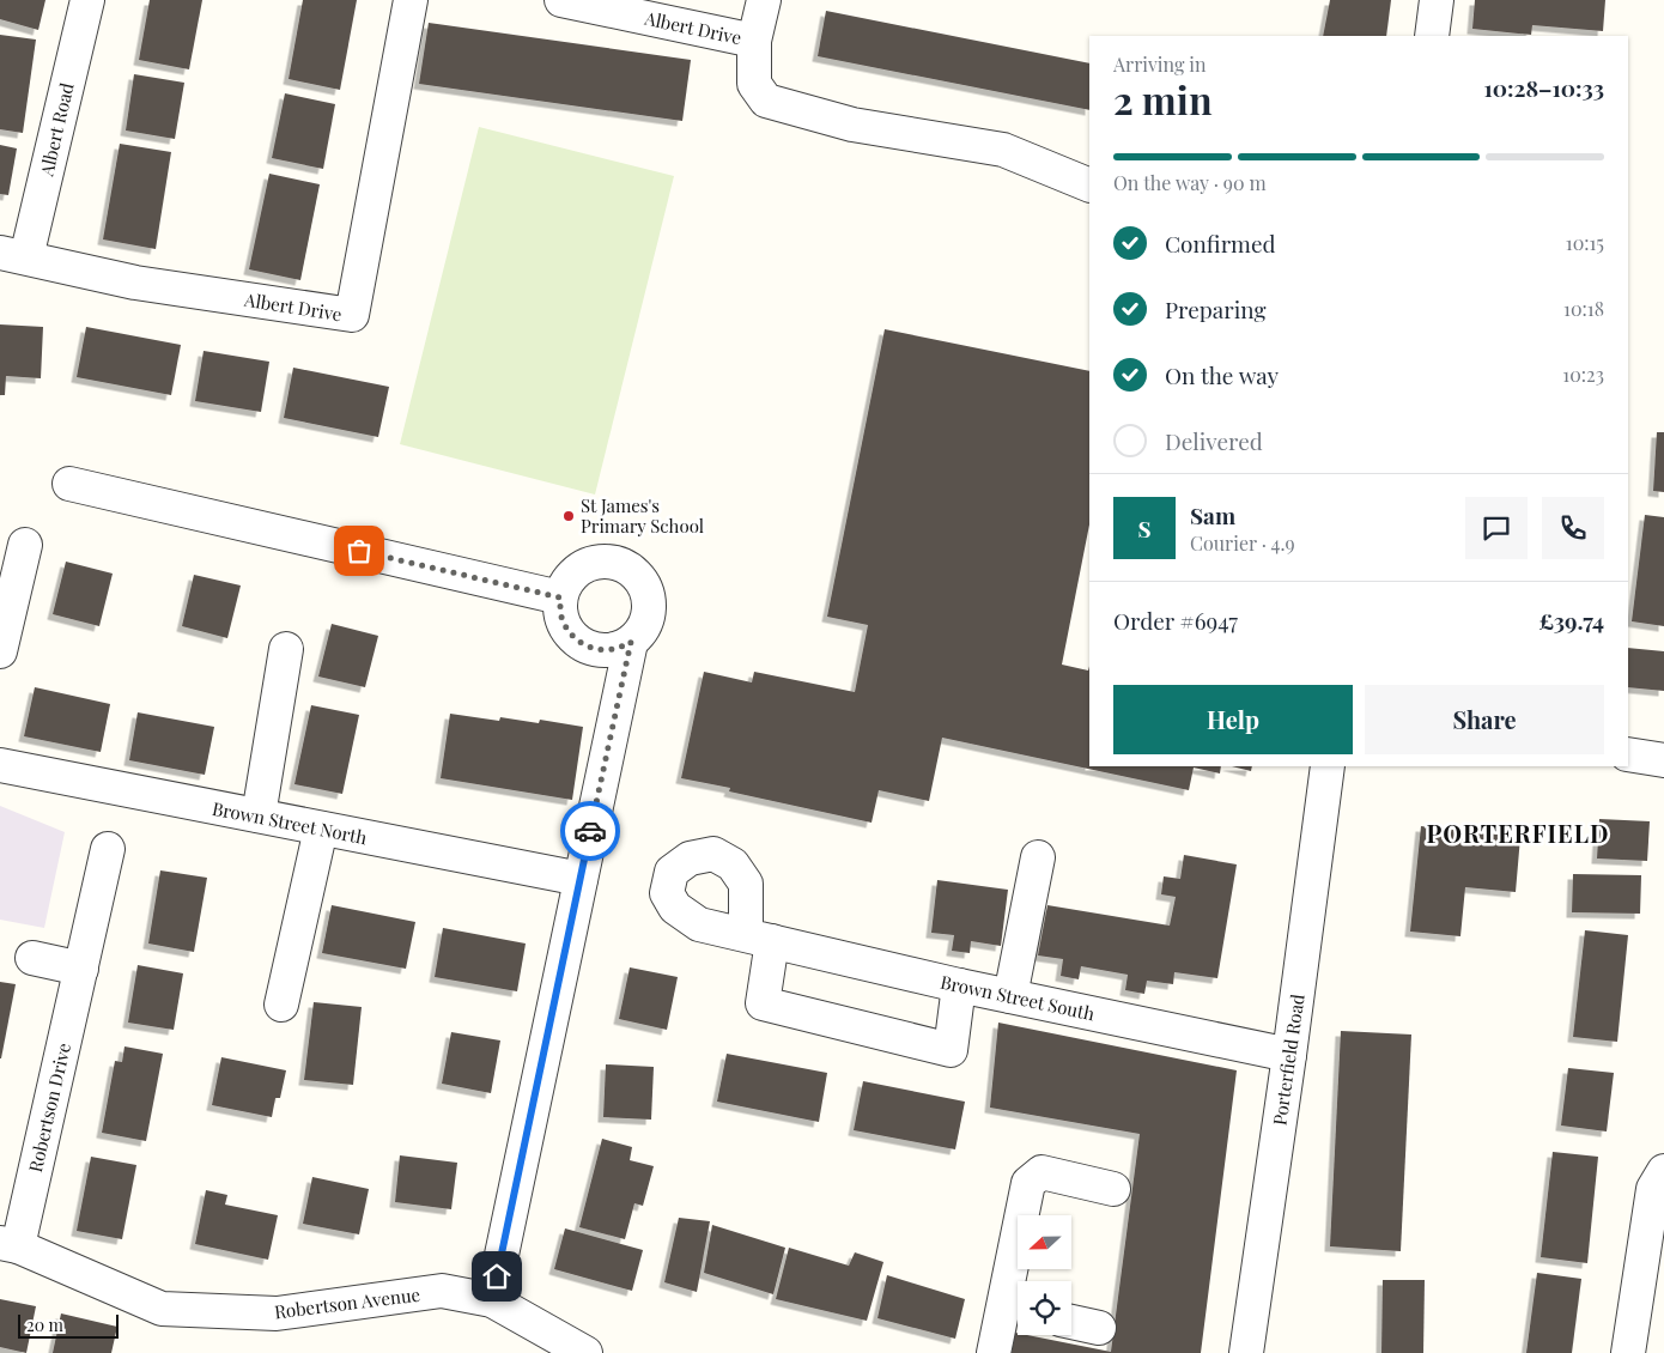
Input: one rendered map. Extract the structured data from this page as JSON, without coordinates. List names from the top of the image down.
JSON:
{
  "streets": {
    "street": [
      "Albert Drive",
      "Albert Road",
      "Brown Street North",
      "Brown Street South",
      "Porterfield Road",
      "Robertson Drive",
      "Robertson Avenue"
    ]
  },
  "crossings": [
    ["Albert Drive", "Albert Road"],
    ["Brown Street South", "Porterfield Road"],
    ["Robertson Drive", "Robertson Avenue"]
  ],
  "districts": ["PORTERFIELD"],
  "places": ["St James's Primary School"],
  "scale_bar": "20 m",
  "north": "left",
  "page": {
    "heading": ["2 min", "Arriving in", "10:28–10:33"],
    "panel": [
      "Sam",
      "Courier · 4.9",
      "Order #6947",
      "£39.74"
    ],
    "bar": "On the way · 90 m",
    "list": [
      ["Confirmed", "10:15"],
      ["Preparing", "10:18"],
      ["On the way", "10:23"],
      "Delivered"
    ],
    "round": "S",
    "buttons": ["Help", "Share"],
    "scale": "20 m"
  }
}
